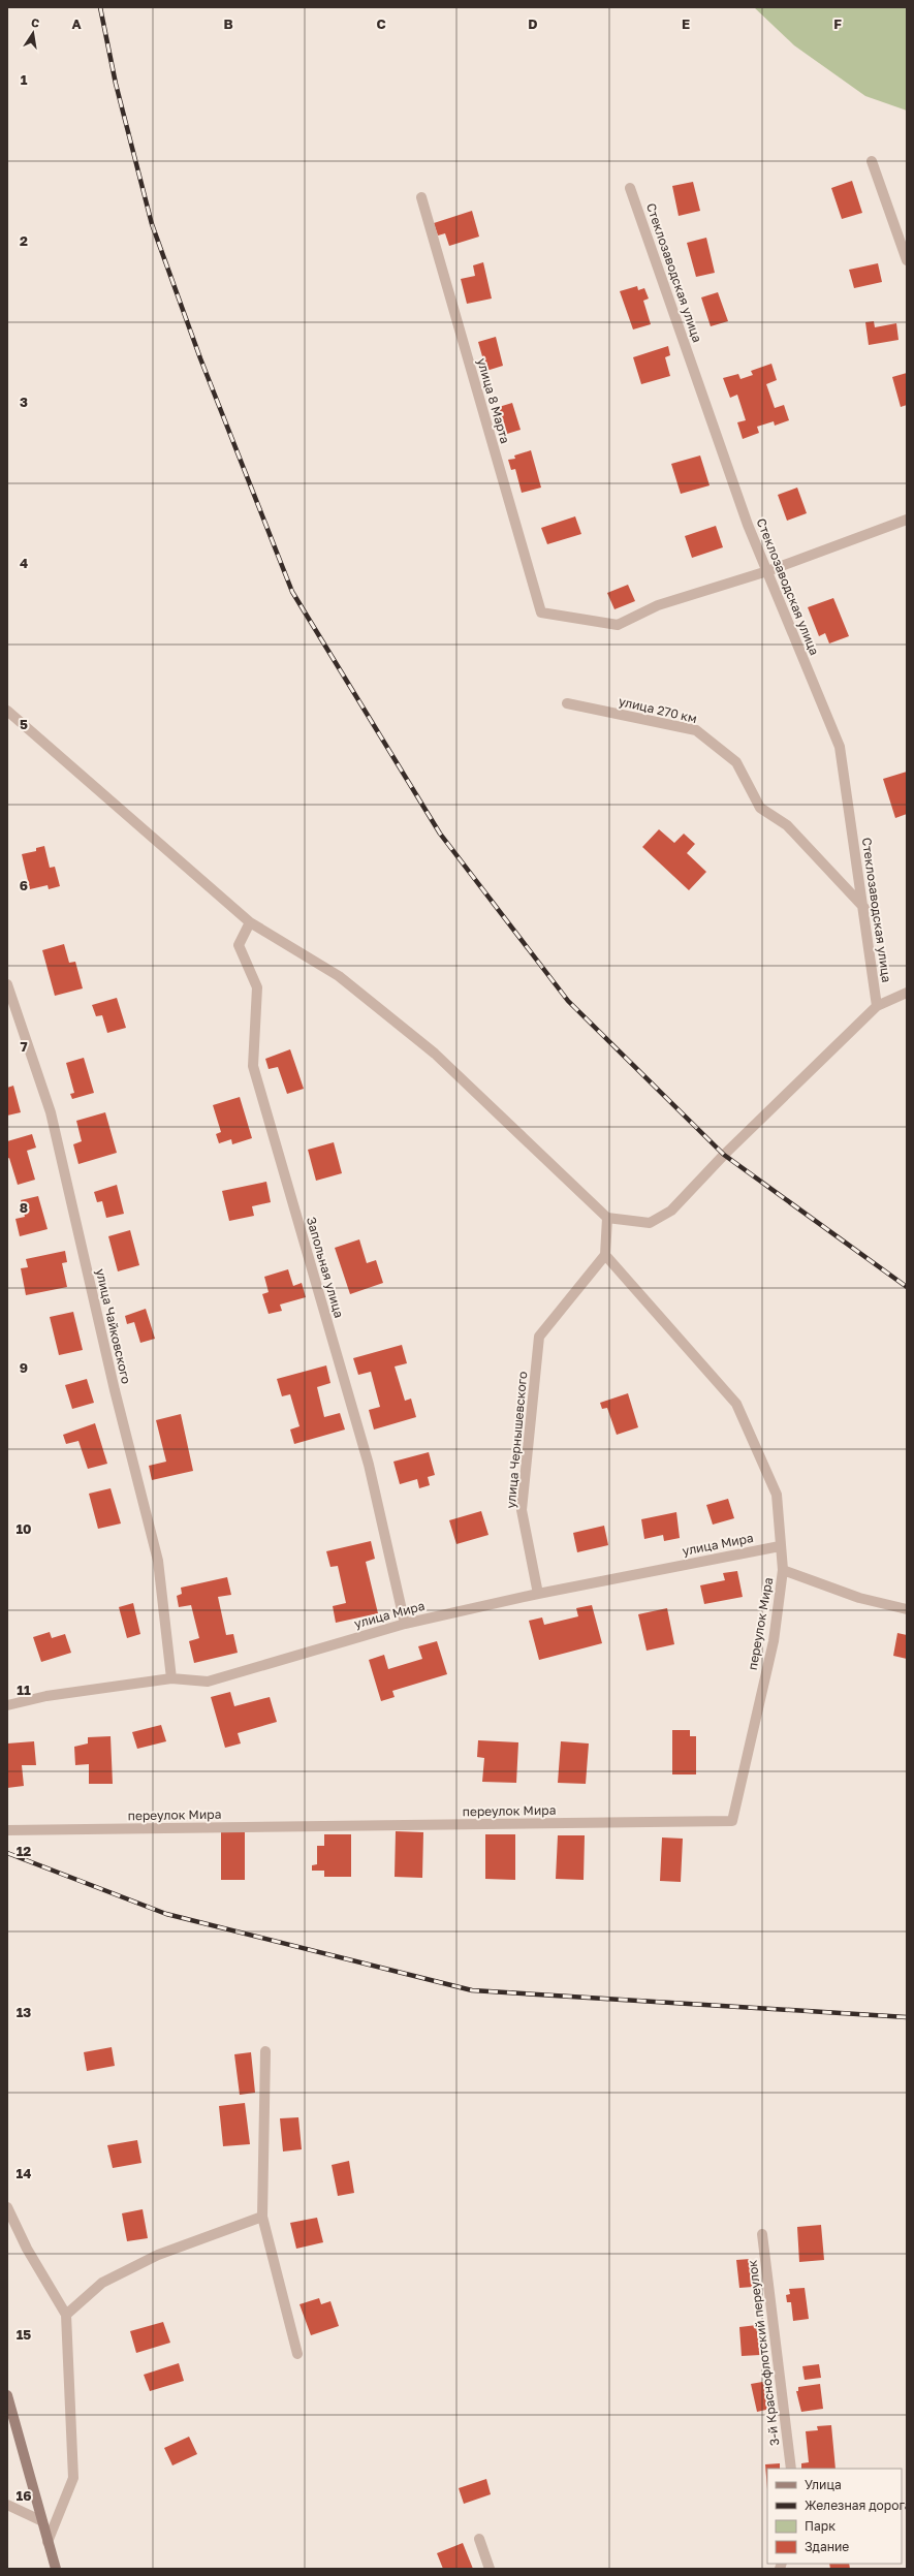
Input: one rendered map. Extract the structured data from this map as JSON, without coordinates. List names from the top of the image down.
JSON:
{
  "streets": {
    "street": [
      "Стеклозаводская улица",
      "улица 8 Марта",
      "улица 270 км",
      "Запольная улица",
      "улица Чайковского",
      "улица Чернышевского",
      "улица Мира",
      "переулок Мира",
      "3-й Краснофлотский переулок"
    ]
  },
  "crossings": [
    ["Стеклозаводская улица", "улица 8 Марта"],
    ["Стеклозаводская улица", "улица 270 км"],
    ["Запольная улица", "улица Мира"],
    ["улица Чайковского", "улица Мира"],
    ["улица Чернышевского", "улица Мира"],
    ["улица Чернышевского", "переулок Мира"],
    ["улица Мира", "переулок Мира"]
  ],
  "legend": [
    "Улица",
    "Железная дорога",
    "Парк",
    "Здание"
  ],
  "north": "top",
  "grid": {
    "columns": [
      "A",
      "B",
      "C",
      "D",
      "E",
      "F"
    ],
    "rows": [
      "1",
      "2",
      "3",
      "4",
      "5",
      "6",
      "7",
      "8",
      "9",
      "10",
      "11",
      "12",
      "13",
      "14",
      "15",
      "16"
    ]
  }
}
